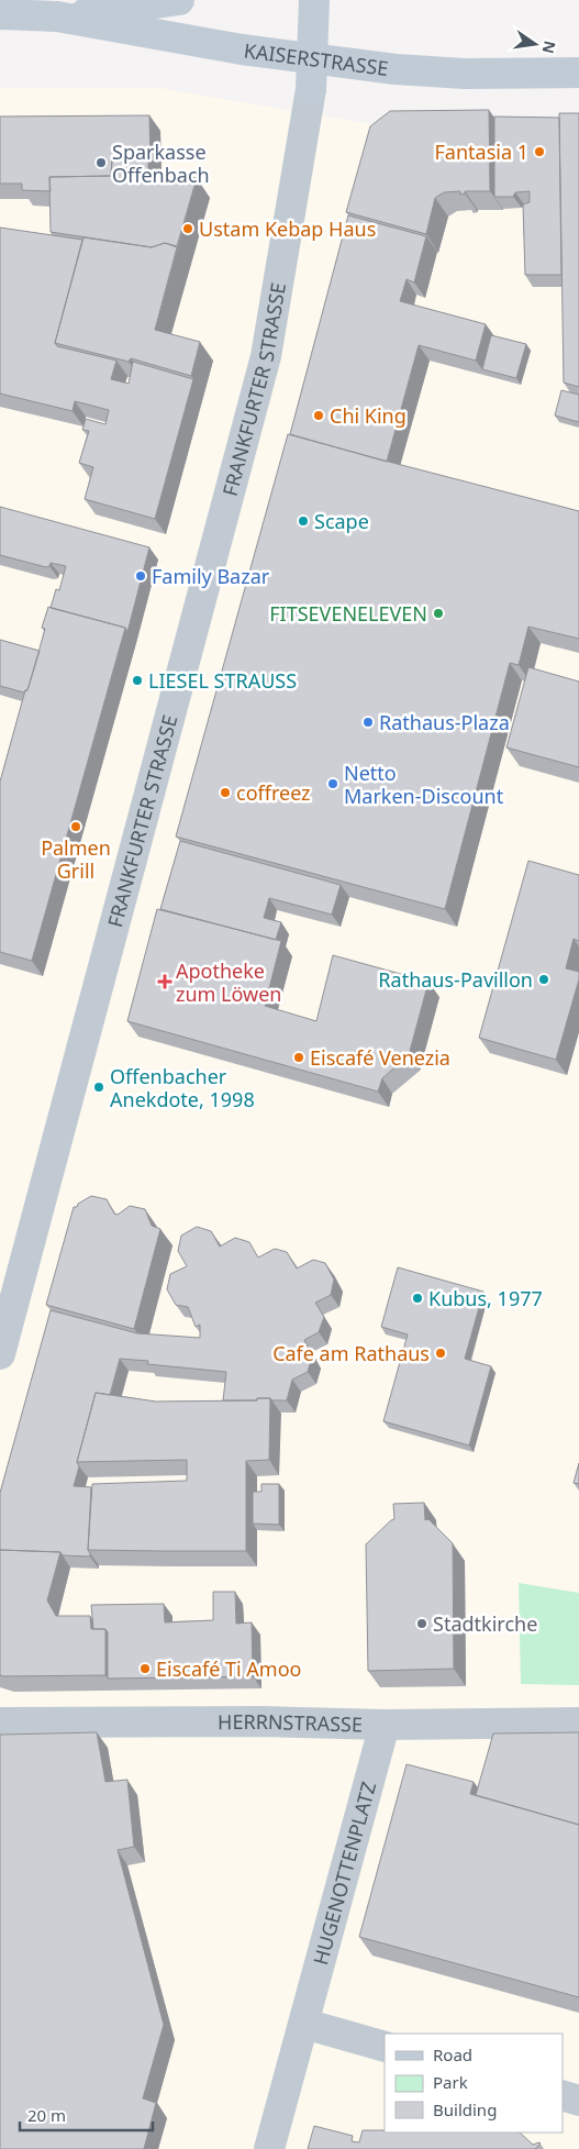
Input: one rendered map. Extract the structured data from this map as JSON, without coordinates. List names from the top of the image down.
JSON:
{
  "streets": {
    "main road": ["KAISERSTRASSE"],
    "street": ["FRANKFURTER STRASSE", "HERRNSTRASSE", "HUGENOTTENPLATZ"]
  },
  "crossings": [
    ["HERRNSTRASSE", "HUGENOTTENPLATZ"]
  ],
  "places": {
    "other": [
      "Fantasia 1",
      "Sparkasse Offenbach",
      "Ustam Kebap Haus",
      "Chi King",
      "Scape",
      "Family Bazar",
      "FITSEVENELEVEN",
      "LIESEL STRAUSS",
      "Rathaus-Plaza",
      "Netto Marken-Discount",
      "coffreez",
      "Palmen Grill",
      "Rathaus-Pavillon",
      "Eiscafé Venezia",
      "Offenbacher Anekdote, 1998",
      "Kubus, 1977",
      "Cafe am Rathaus",
      "Stadtkirche",
      "Eiscafé Ti Amoo"
    ],
    "health": ["Apotheke zum Löwen"]
  },
  "legend": ["Road", "Park", "Building"],
  "scale_bar": "20 m",
  "north": "right"
}
